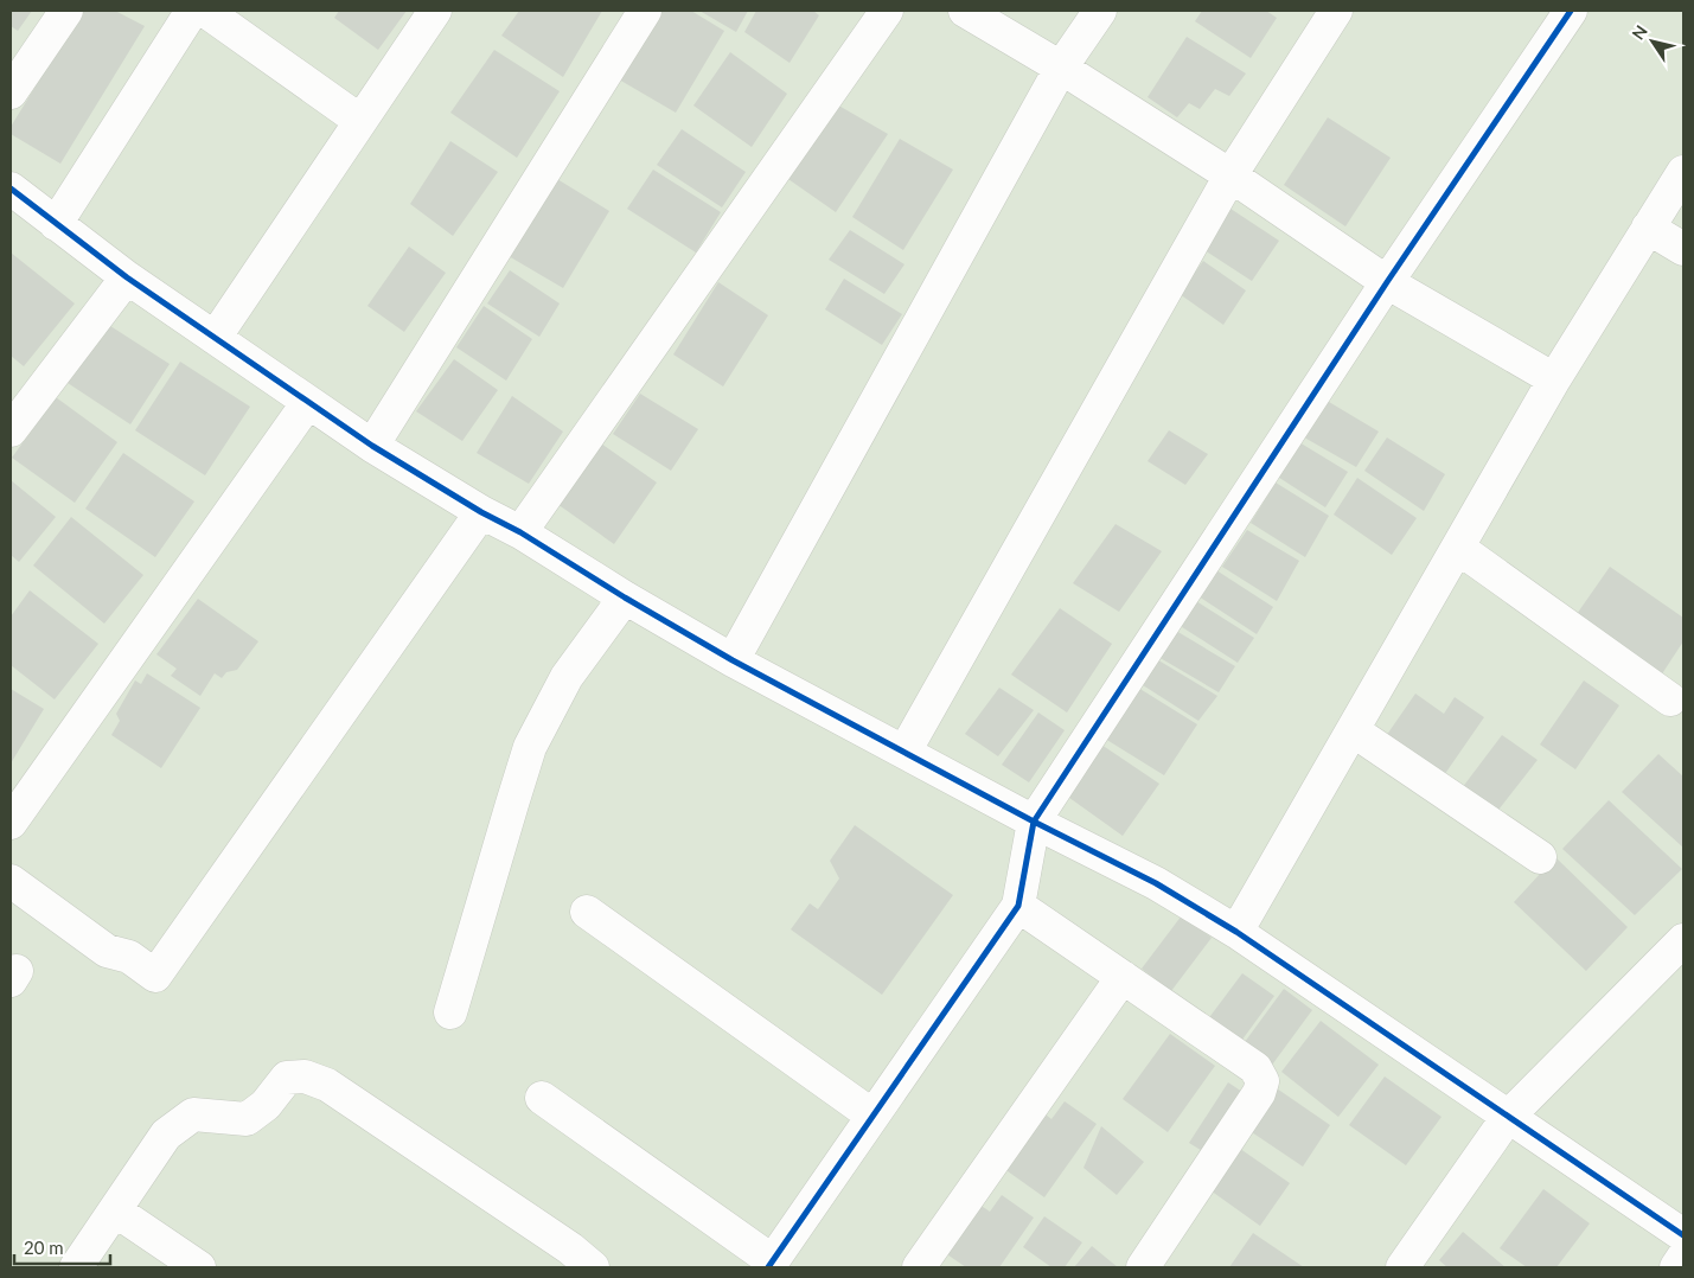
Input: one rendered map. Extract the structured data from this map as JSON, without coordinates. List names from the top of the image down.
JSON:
{
  "scale_bar": "20 m",
  "north": "top left"
}
